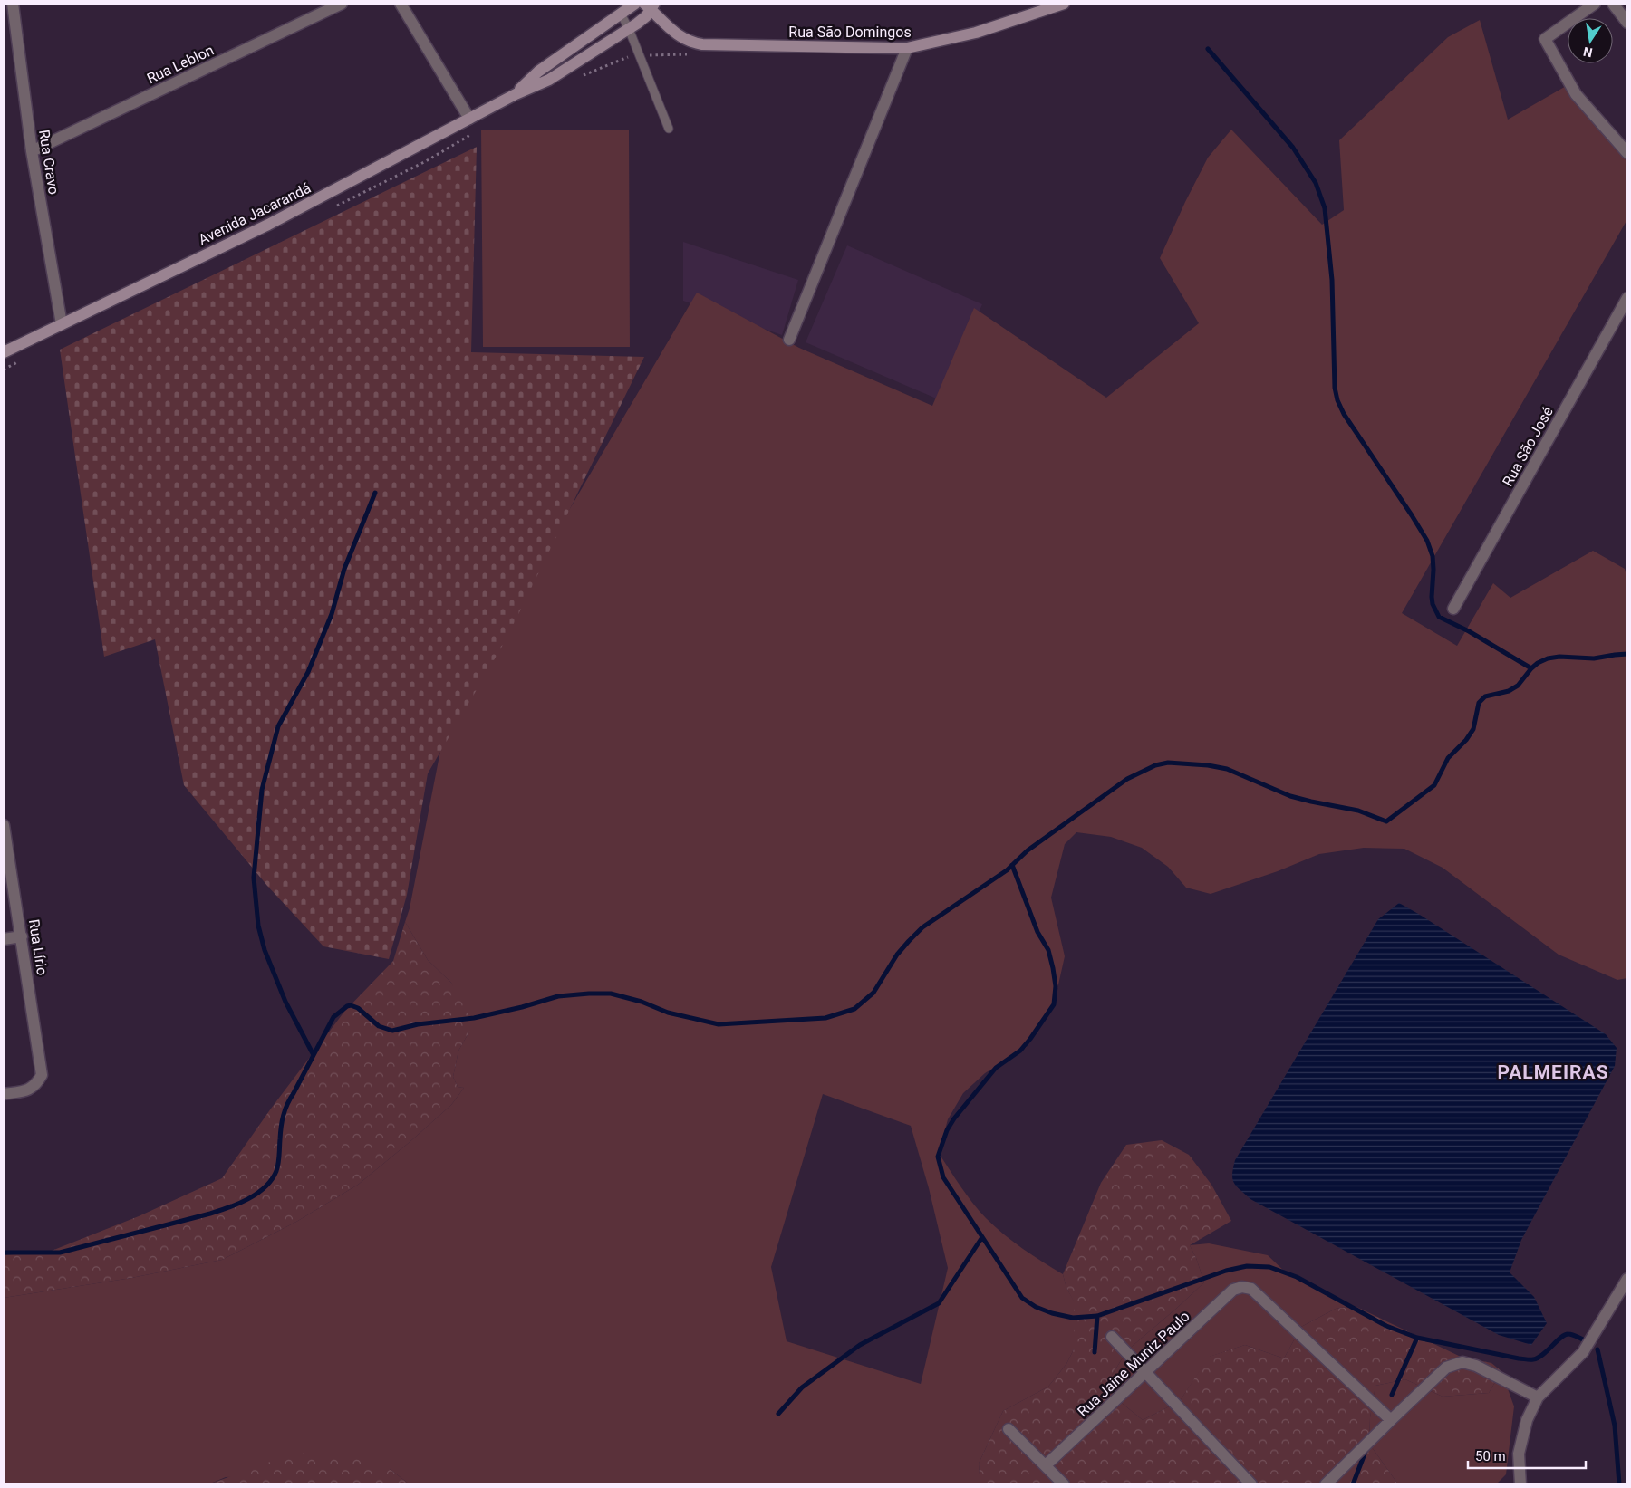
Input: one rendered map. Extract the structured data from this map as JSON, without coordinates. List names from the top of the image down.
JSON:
{
  "streets": {
    "main road": ["Rua São Domingos", "Avenida Jacarandá"],
    "street": [
      "Rua Leblon",
      "Rua Cravo",
      "Rua São José",
      "Rua Lírio",
      "Rua Jaine Muniz Paulo"
    ]
  },
  "crossings": [
    ["Rua São Domingos", "Avenida Jacarandá"],
    ["Rua Leblon", "Rua Cravo"],
    ["Rua Cravo", "Avenida Jacarandá"]
  ],
  "districts": ["PALMEIRAS"],
  "scale_bar": "50 m",
  "north": "bottom"
}
